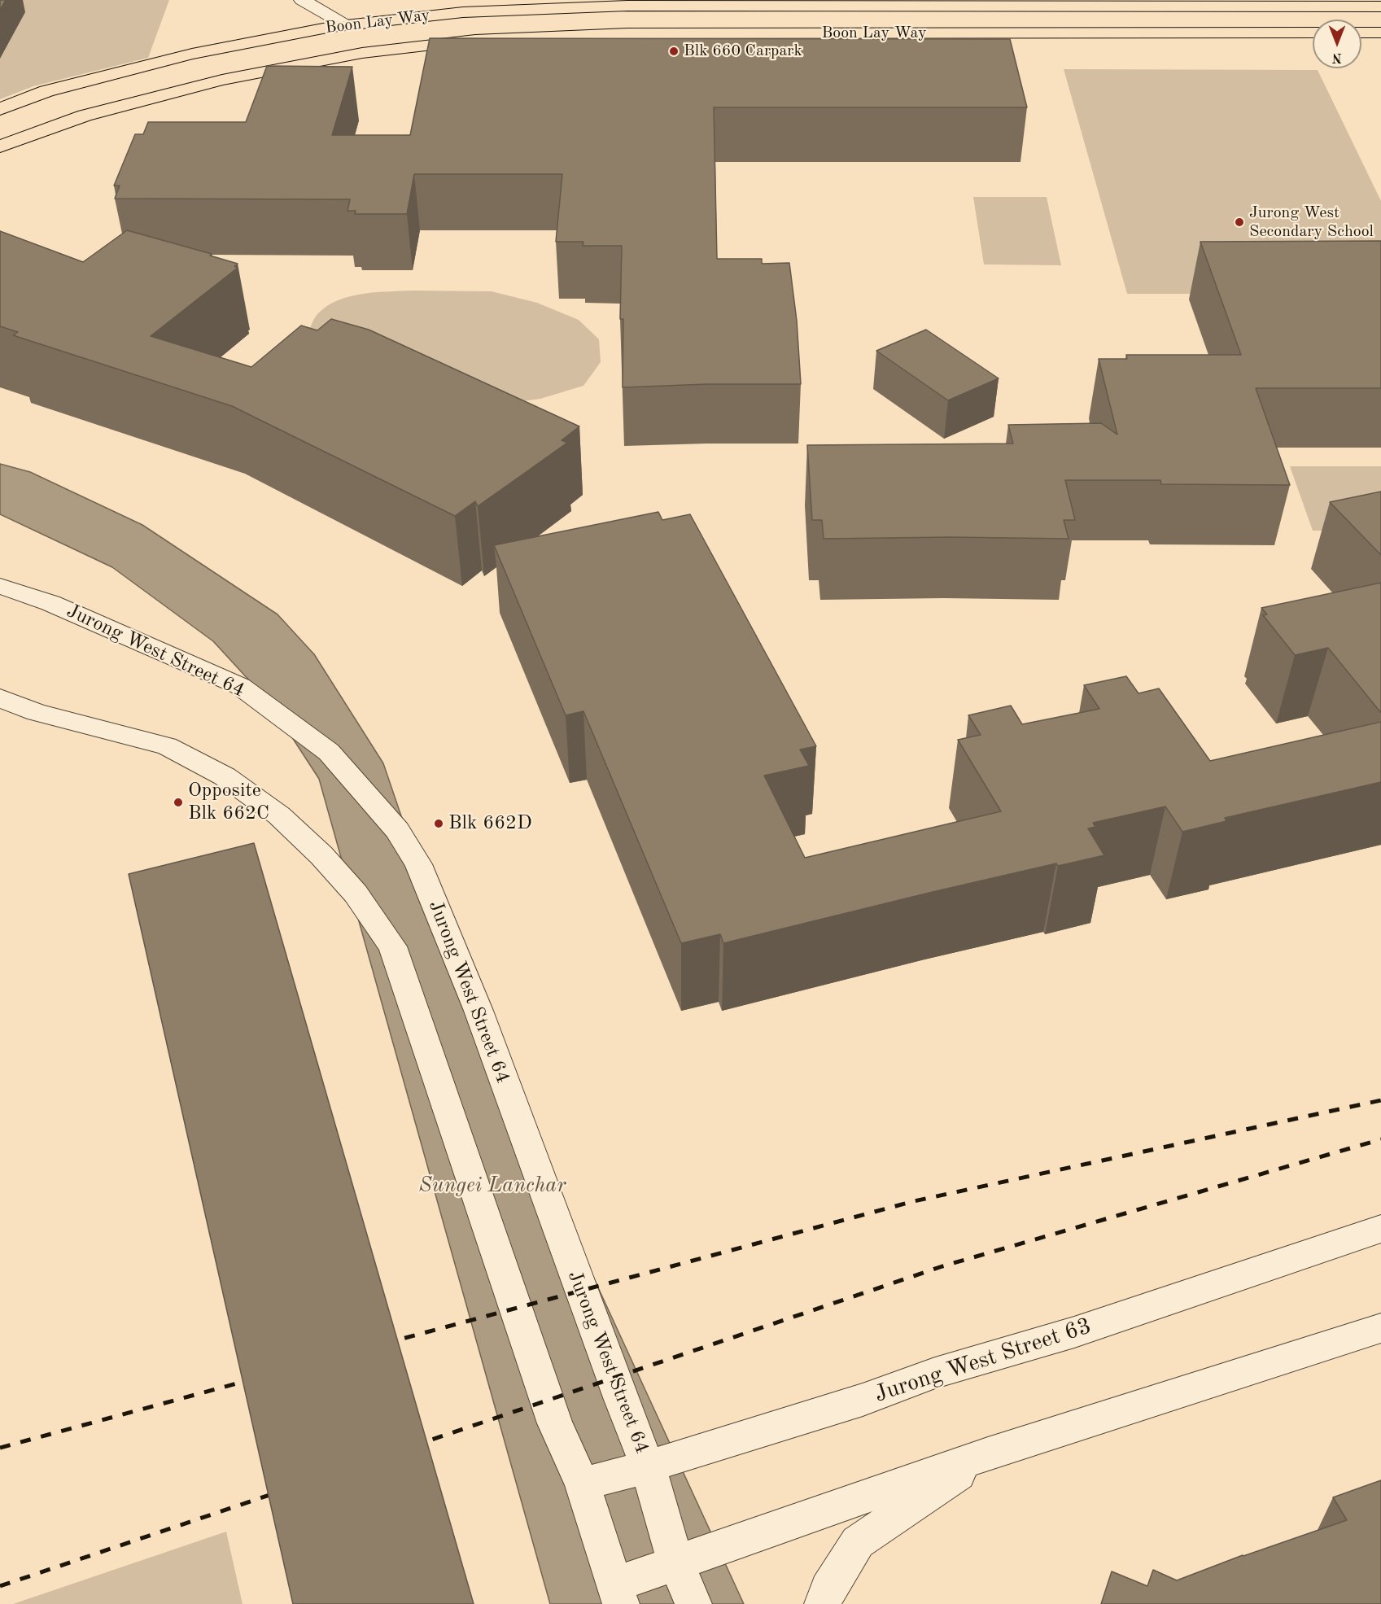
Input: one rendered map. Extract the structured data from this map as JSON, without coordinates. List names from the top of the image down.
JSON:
{
  "streets": {
    "main road": ["Boon Lay Way"],
    "street": ["Jurong West Street 64", "Jurong West Street 63"]
  },
  "crossings": [
    ["Jurong West Street 64", "Jurong West Street 63"]
  ],
  "water": ["Sungei Lanchar"],
  "places": [
    "Blk 660 Carpark",
    "Jurong West Secondary School",
    "Opposite Blk 662C",
    "Blk 662D"
  ],
  "north": "bottom"
}
